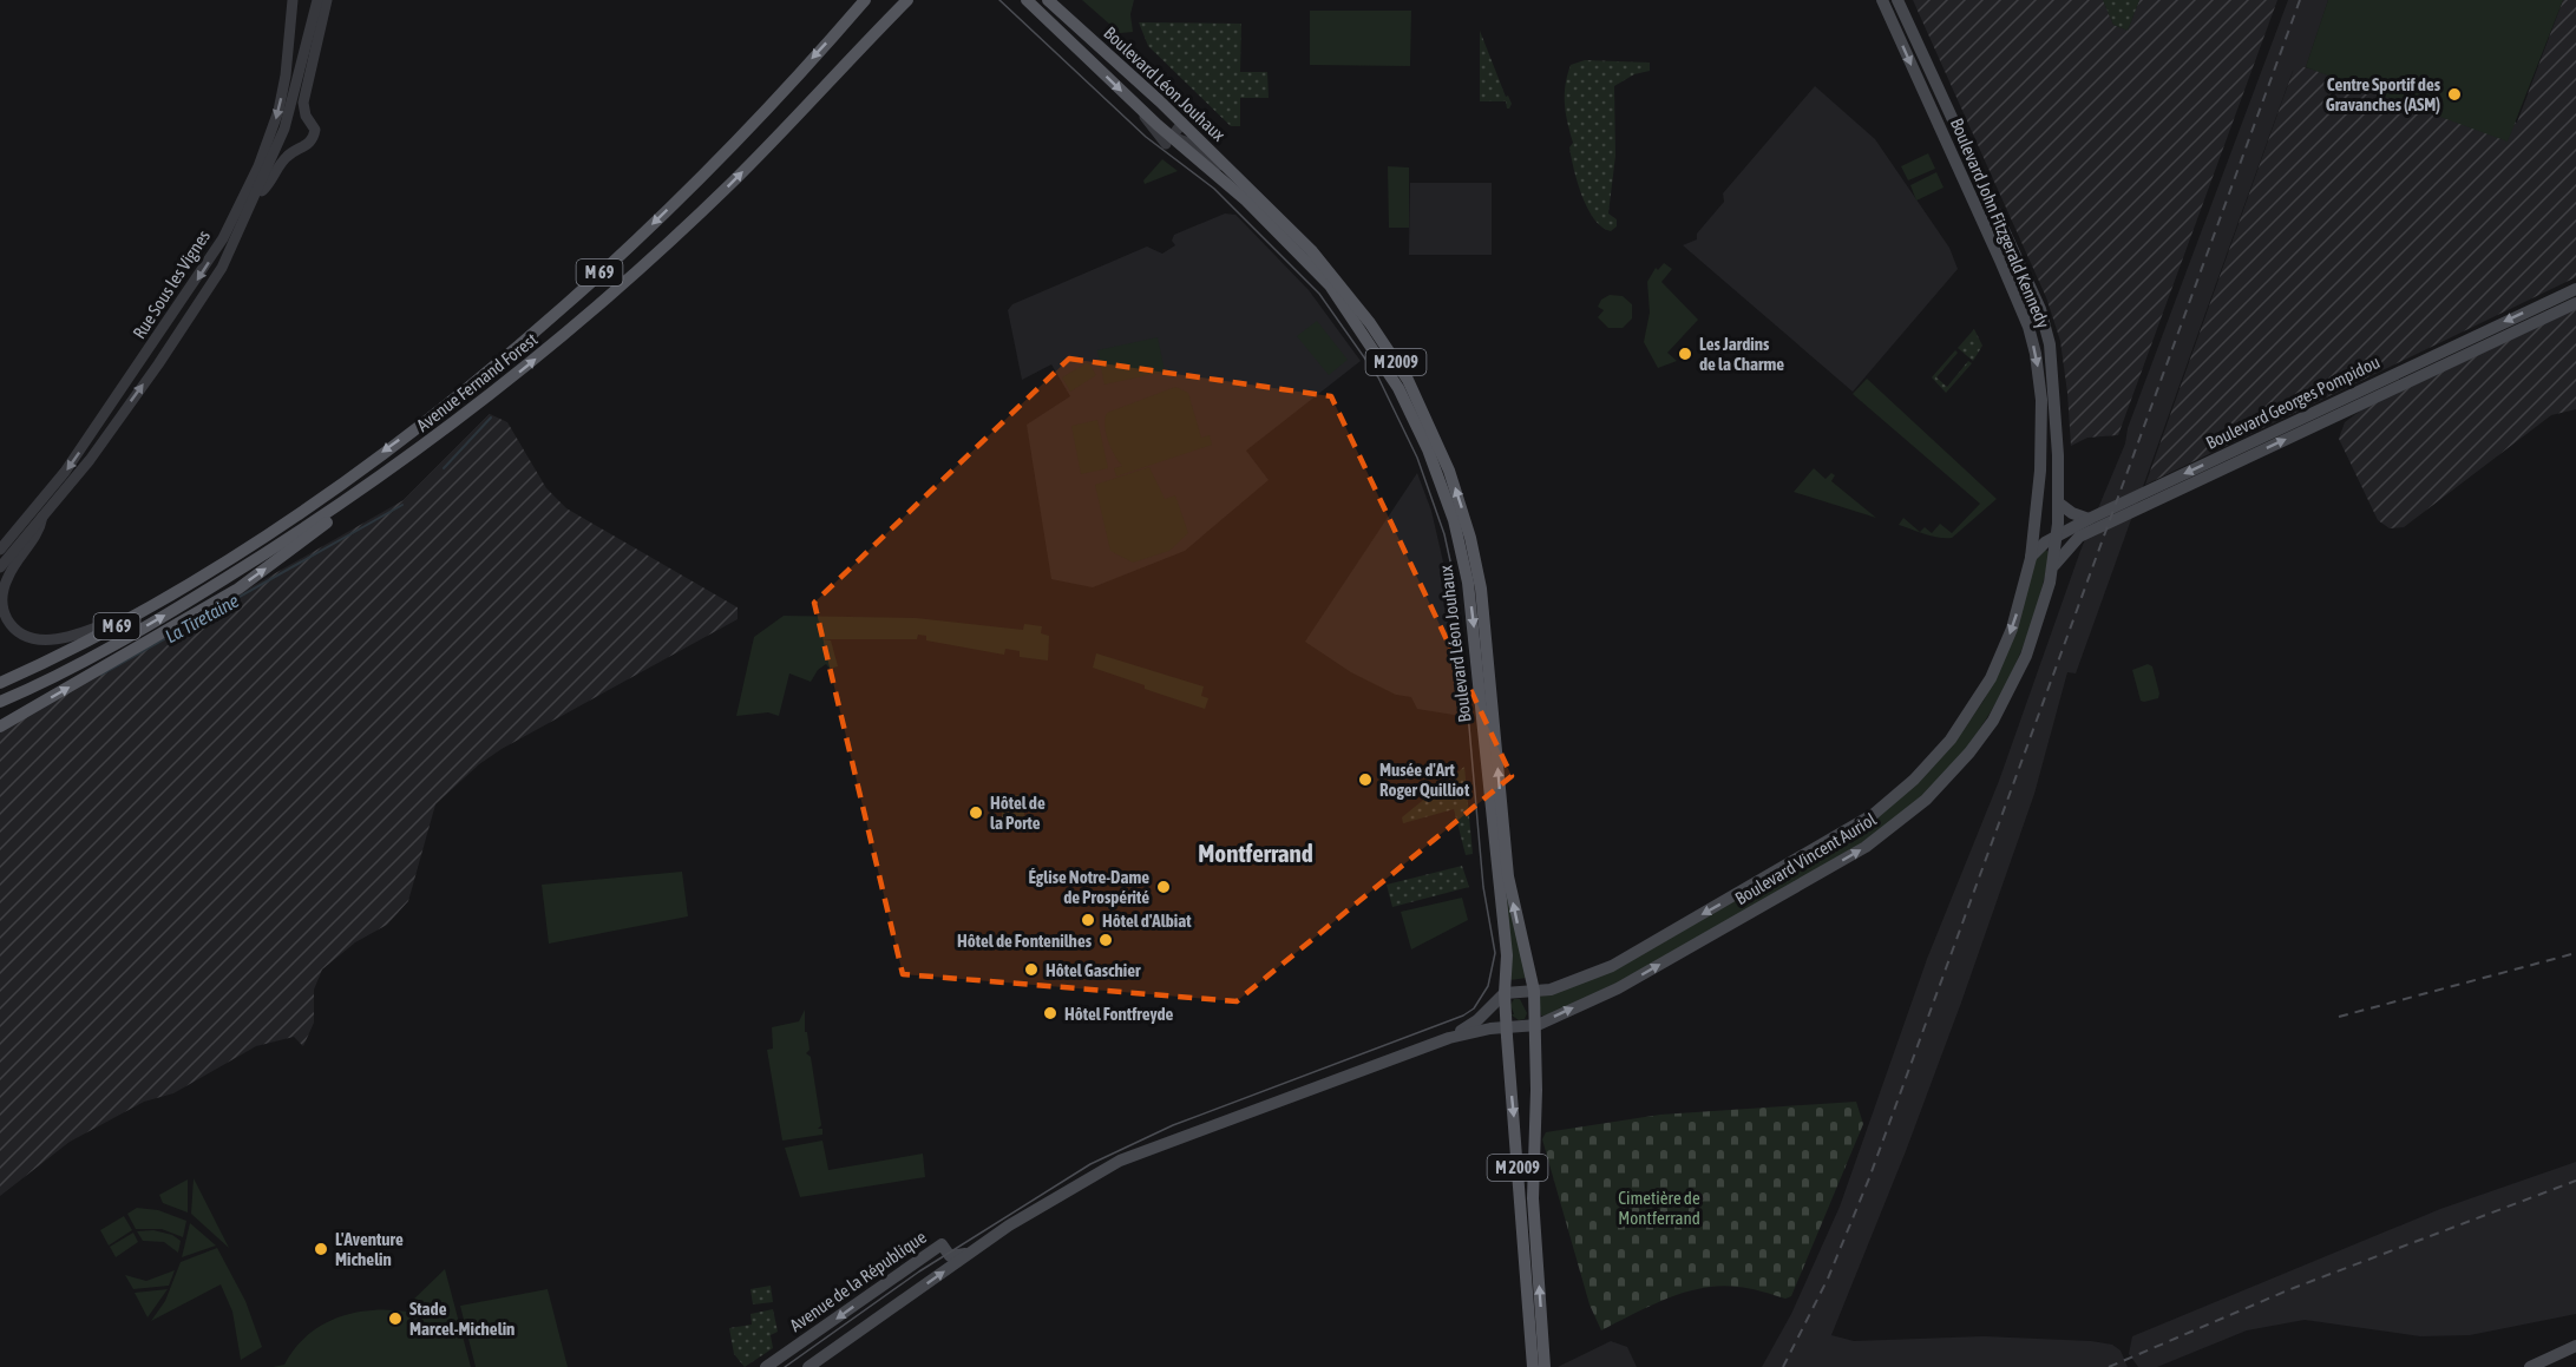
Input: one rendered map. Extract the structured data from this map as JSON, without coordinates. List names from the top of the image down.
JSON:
{
  "streets": {
    "main road": [
      "Boulevard Léon Jouhaux",
      "Boulevard John Fitzgerald Kennedy",
      "M 69",
      "M 2009",
      "Avenue Fernand Forest",
      "Boulevard Georges Pompidou",
      "Boulevard Vincent Auriol",
      "Avenue de la République"
    ],
    "street": ["Rue Sous les Vignes"]
  },
  "crossings": [
    ["Boulevard Léon Jouhaux", "M 2009"],
    ["Boulevard Léon Jouhaux", "Boulevard Vincent Auriol"],
    ["Boulevard John Fitzgerald Kennedy", "Boulevard Vincent Auriol"],
    ["M 2009", "Boulevard Vincent Auriol"],
    ["Boulevard Georges Pompidou", "Boulevard Vincent Auriol"]
  ],
  "districts": ["Montferrand"],
  "water": ["La Tiretaine"],
  "parks": ["Cimetière de Montferrand"],
  "places": [
    "Centre Sportif des Gravanches (ASM)",
    "Les Jardins de la Charme",
    "Musée d'Art Roger Quilliot",
    "Hôtel de la Porte",
    "Église Notre-Dame de Prospérité",
    "Hôtel d'Albiat",
    "Hôtel de Fontenilhes",
    "Hôtel Gaschier",
    "Hôtel Fontfreyde",
    "L'Aventure Michelin",
    "Stade Marcel-Michelin"
  ]
}
